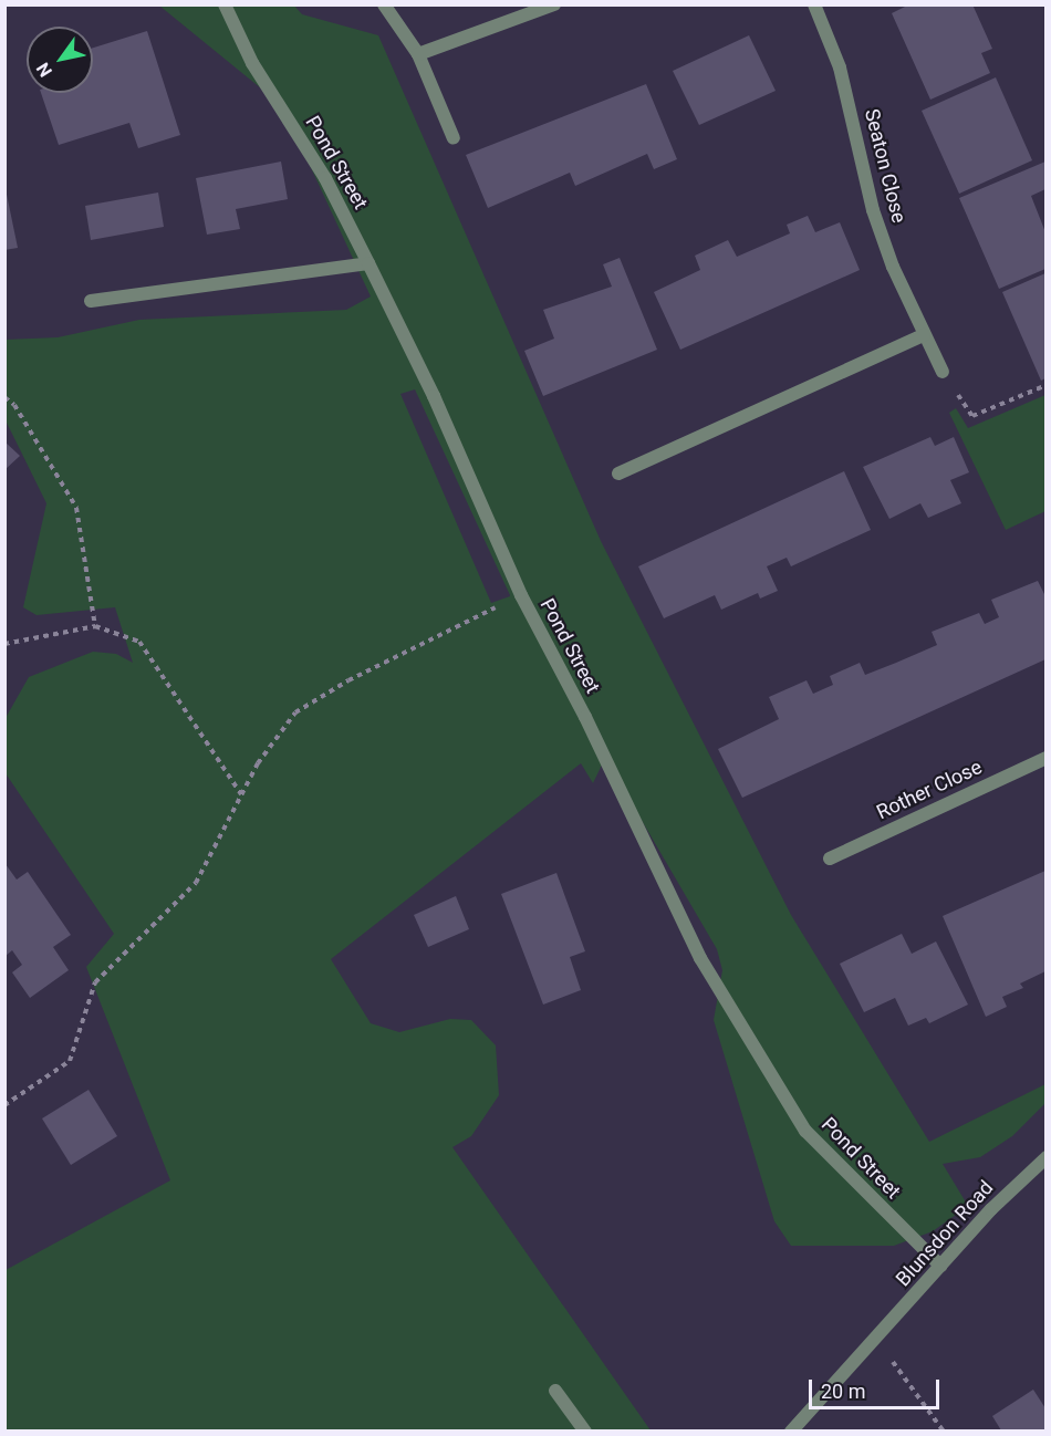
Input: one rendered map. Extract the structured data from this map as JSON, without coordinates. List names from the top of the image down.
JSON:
{
  "streets": {
    "street": [
      "Pond Street",
      "Seaton Close",
      "Rother Close",
      "Blunsdon Road"
    ]
  },
  "crossings": [
    ["Pond Street", "Blunsdon Road"]
  ],
  "scale_bar": "20 m",
  "north": "bottom left"
}
